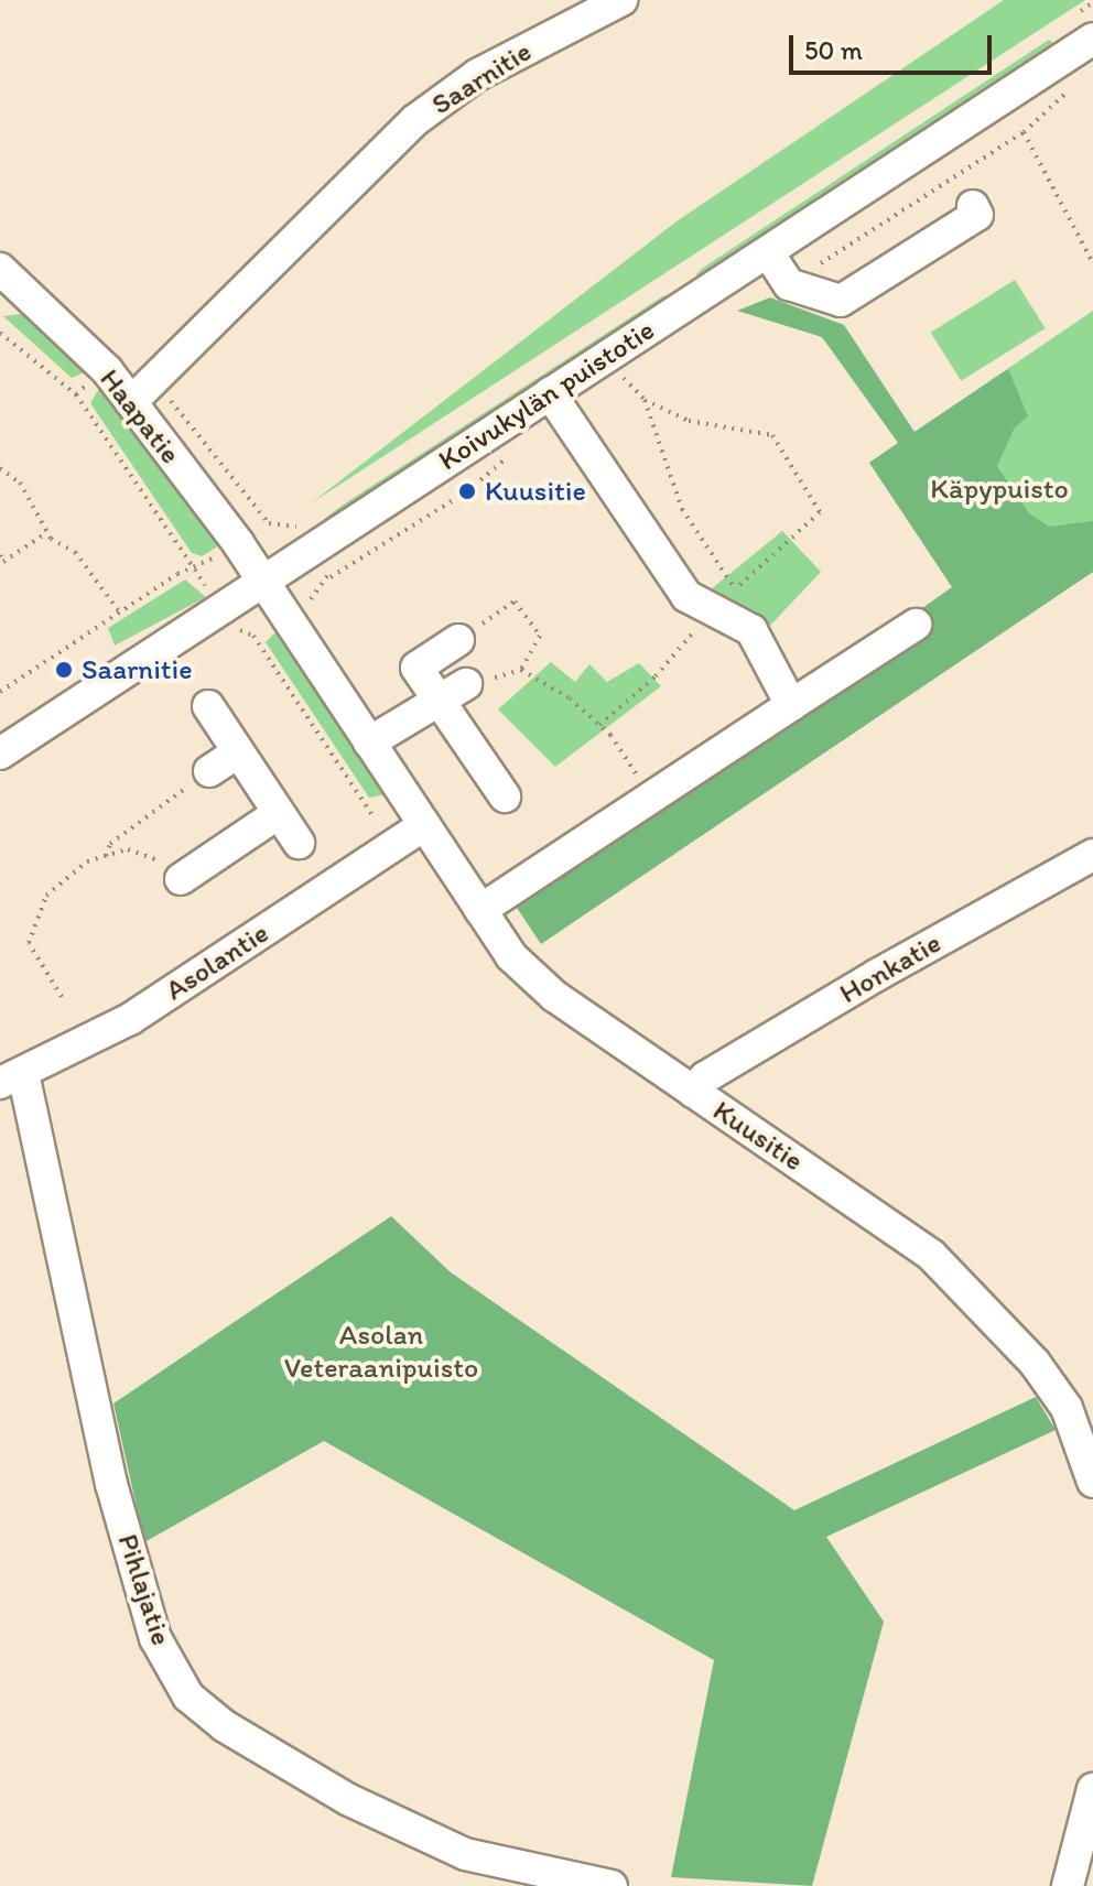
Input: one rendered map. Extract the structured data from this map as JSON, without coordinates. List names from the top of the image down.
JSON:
{
  "streets": {
    "street": [
      "Saarnitie",
      "Koivukylän puistotie",
      "Haapatie",
      "Asolantie",
      "Honkatie",
      "Kuusitie",
      "Pihlajatie"
    ]
  },
  "crossings": [
    ["Saarnitie", "Haapatie"],
    ["Koivukylän puistotie", "Haapatie"],
    ["Koivukylän puistotie", "Kuusitie"],
    ["Haapatie", "Kuusitie"],
    ["Asolantie", "Kuusitie"],
    ["Asolantie", "Pihlajatie"],
    ["Honkatie", "Kuusitie"]
  ],
  "parks": ["Käpypuisto", "Asolan Veteraanipuisto"],
  "places": ["Kuusitie", "Saarnitie"],
  "scale_bar": "50 m"
}
